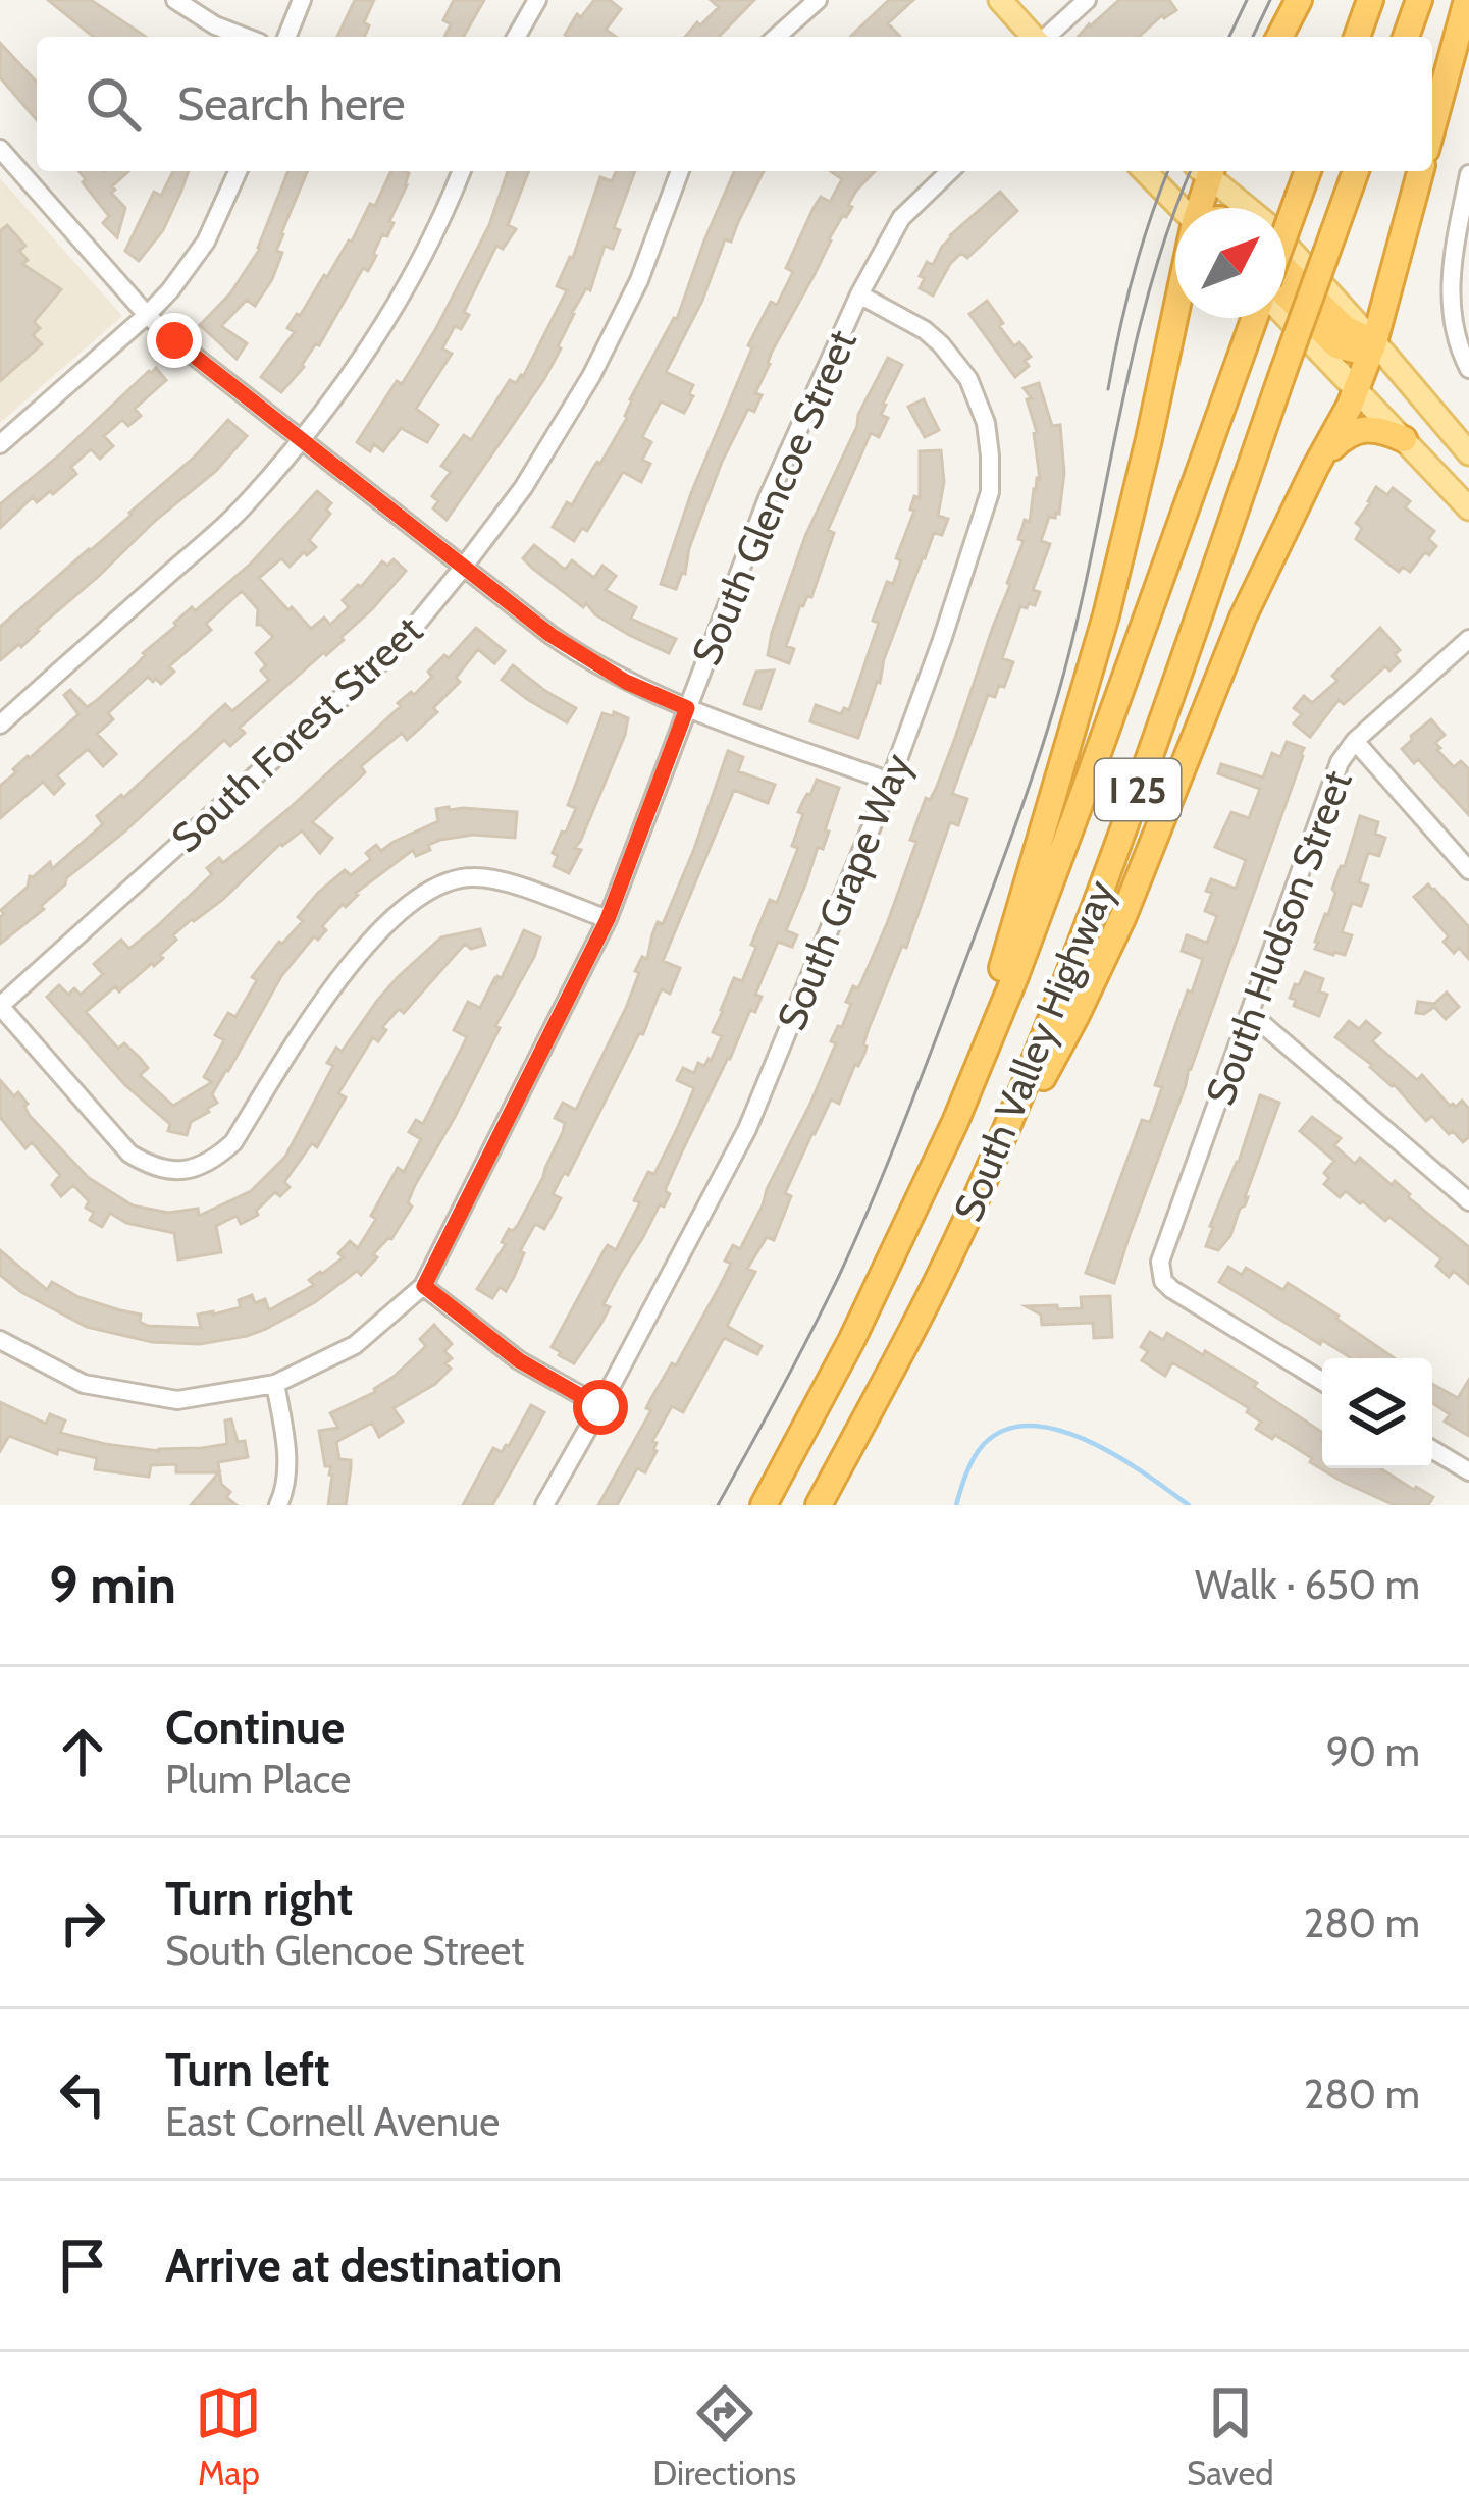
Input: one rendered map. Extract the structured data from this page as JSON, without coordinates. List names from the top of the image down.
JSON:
{
  "streets": {
    "highway": ["I 25", "South Valley Highway"],
    "street": [
      "South Glencoe Street",
      "South Forest Street",
      "South Grape Way",
      "South Hudson Street"
    ]
  },
  "crossings": [
    ["South Glencoe Street", "South Grape Way"]
  ],
  "north": "top right",
  "page": {
    "search": "Search here",
    "heading": ["9 min", "Walk · 650 m"],
    "list": [
      ["Continue", "Plum Place", "90 m"],
      ["Turn right", "South Glencoe Street", "280 m"],
      ["Turn left", "East Cornell Avenue", "280 m"],
      "Arrive at destination"
    ],
    "nav": ["Map", "Directions", "Saved"]
  }
}
